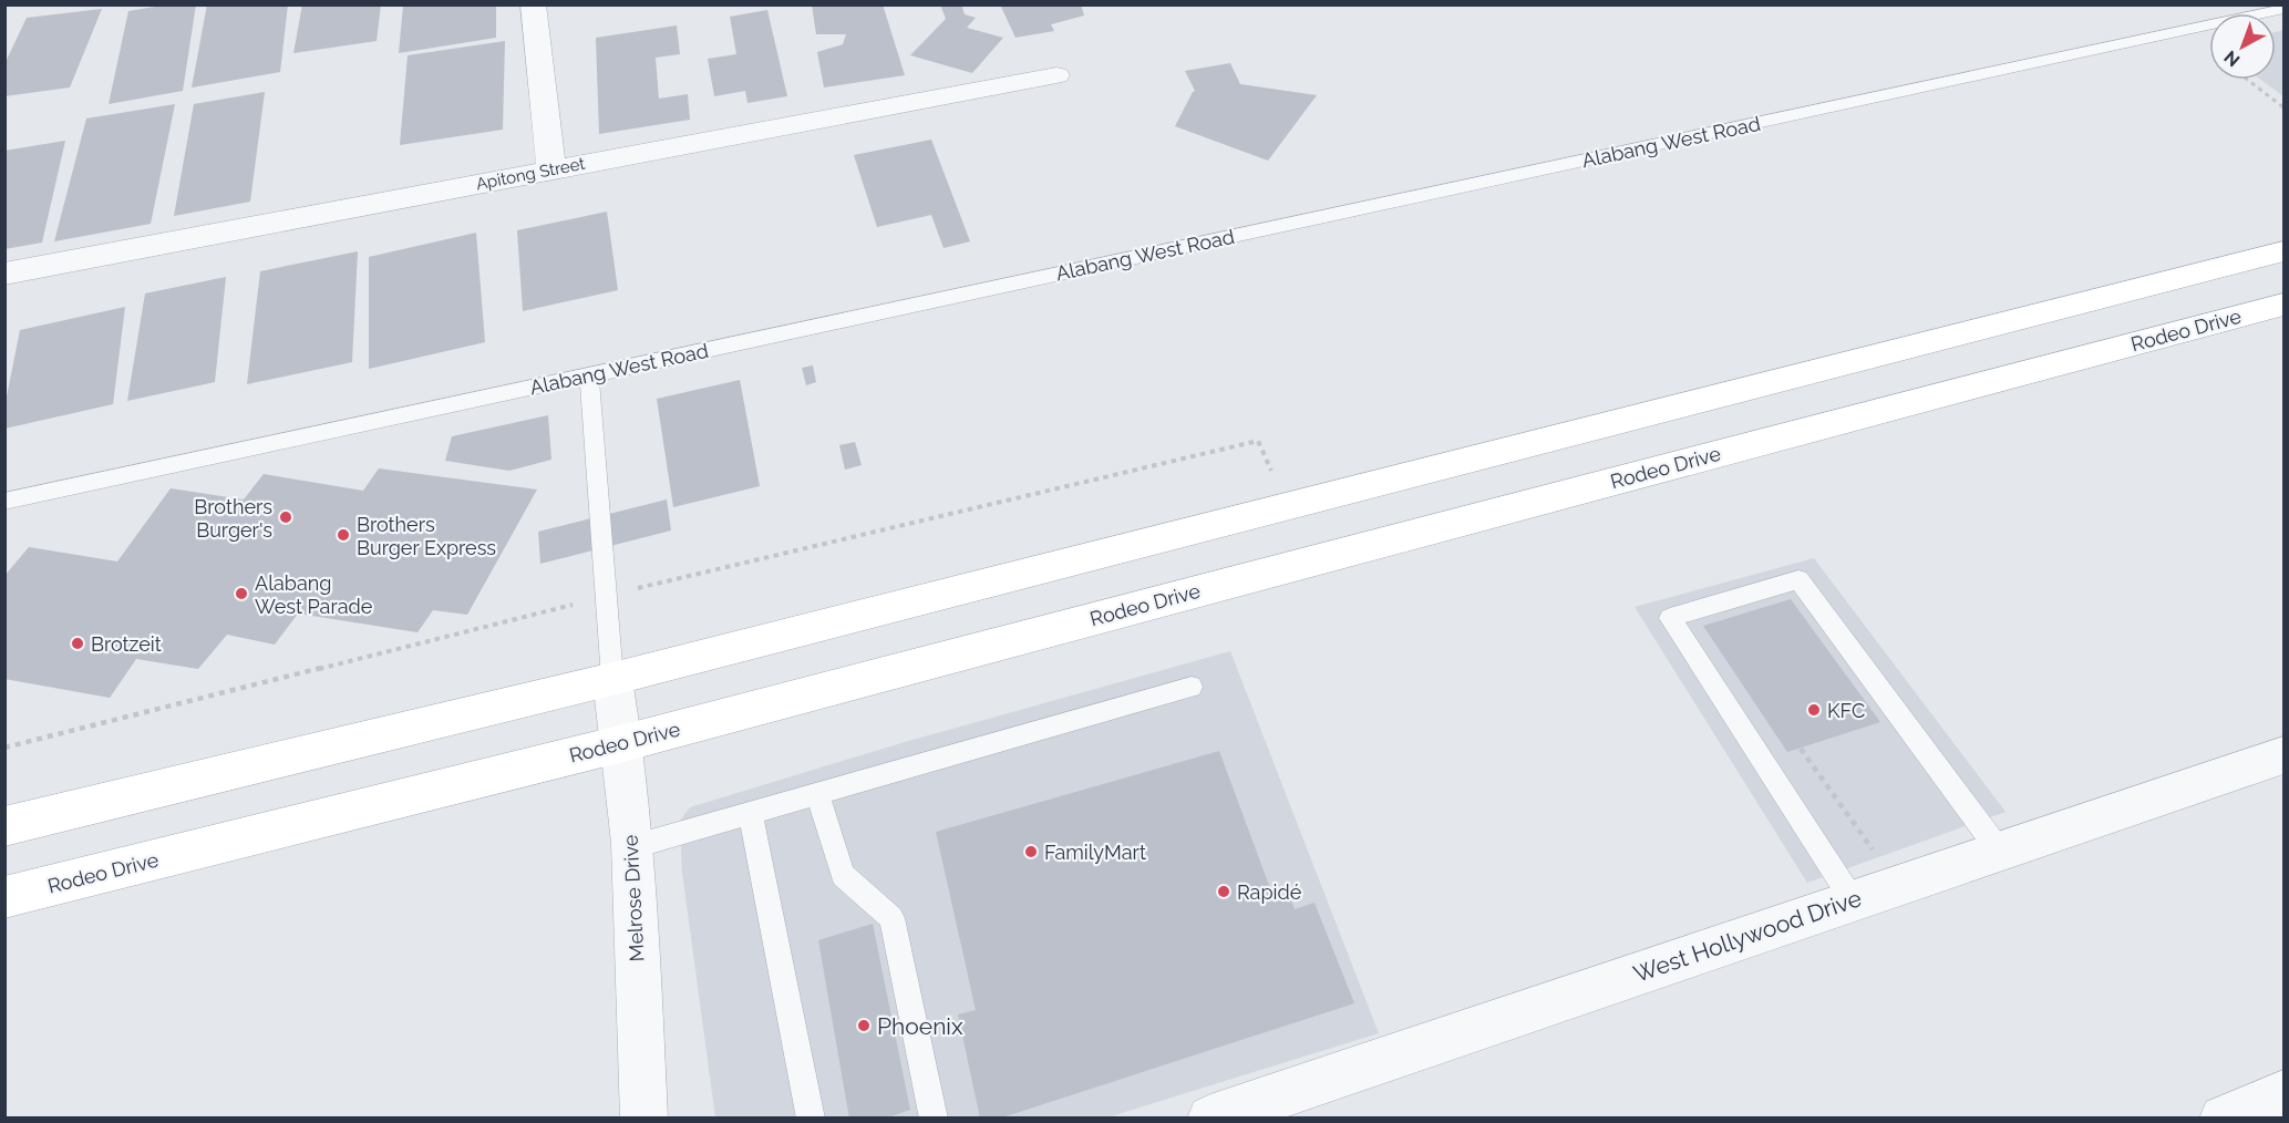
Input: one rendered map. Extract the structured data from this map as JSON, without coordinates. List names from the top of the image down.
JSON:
{
  "streets": {
    "main road": ["Rodeo Drive"],
    "street": ["Apitong Street", "Melrose Drive", "West Hollywood Drive"],
    "lane": ["Alabang West Road"]
  },
  "crossings": [
    ["Rodeo Drive", "Melrose Drive"]
  ],
  "places": [
    "Brothers Burger's",
    "Brothers Burger Express",
    "Alabang West Parade",
    "Brotzeit",
    "KFC",
    "FamilyMart",
    "Rapidé",
    "Phoenix"
  ],
  "north": "bottom left"
}
